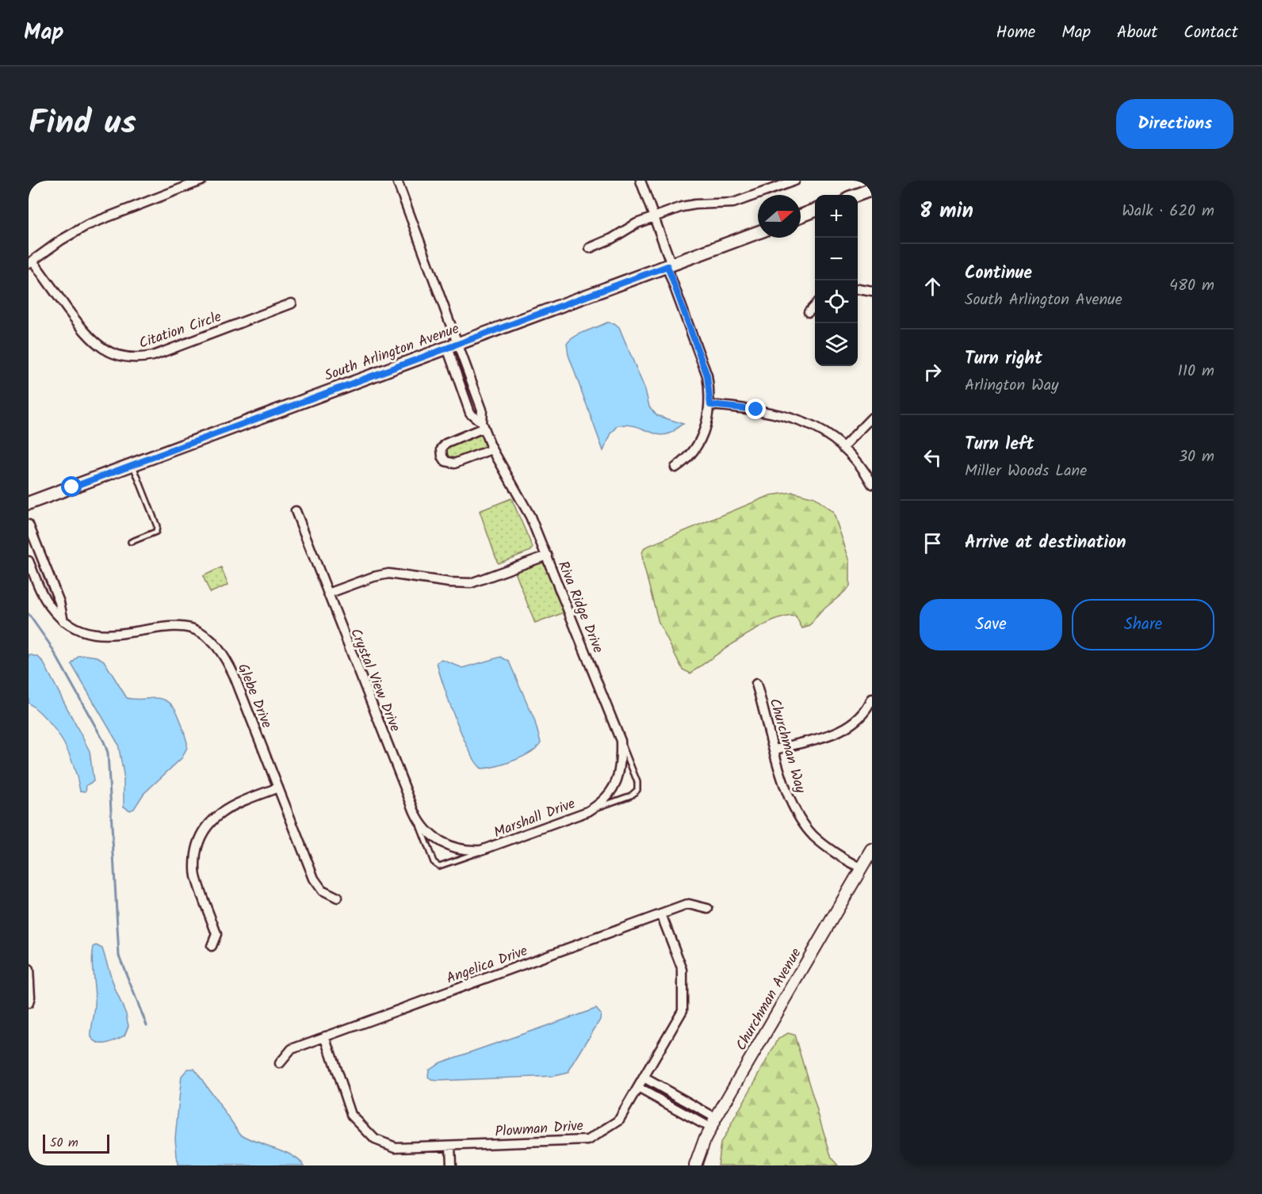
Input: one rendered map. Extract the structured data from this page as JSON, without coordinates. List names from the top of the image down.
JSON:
{
  "streets": {
    "main road": ["South Arlington Avenue"],
    "street": [
      "Citation Circle",
      "Riva Ridge Drive",
      "Crystal View Drive",
      "Glebe Drive",
      "Churchman Way",
      "Marshall Drive",
      "Angelica Drive",
      "Churchman Avenue",
      "Plowman Drive"
    ]
  },
  "crossings": [
    ["South Arlington Avenue", "Riva Ridge Drive"],
    ["Riva Ridge Drive", "Marshall Drive"],
    ["Crystal View Drive", "Marshall Drive"],
    ["Churchman Way", "Churchman Avenue"],
    ["Angelica Drive", "Plowman Drive"]
  ],
  "scale_bar": "50 m",
  "north": "right",
  "page": {
    "header": "Map",
    "nav": [
      "Home",
      "Map",
      "About",
      "Contact"
    ],
    "title": "Find us",
    "buttons": [
      "Directions",
      ["Save", "Share"]
    ],
    "heading": ["8 min", "Walk · 620 m"],
    "map_buttons": ["+", "−"],
    "list": [
      ["Continue", "South Arlington Avenue", "480 m"],
      ["Turn right", "Arlington Way", "110 m"],
      ["Turn left", "Miller Woods Lane", "30 m"],
      "Arrive at destination"
    ],
    "scale": "50 m"
  }
}
